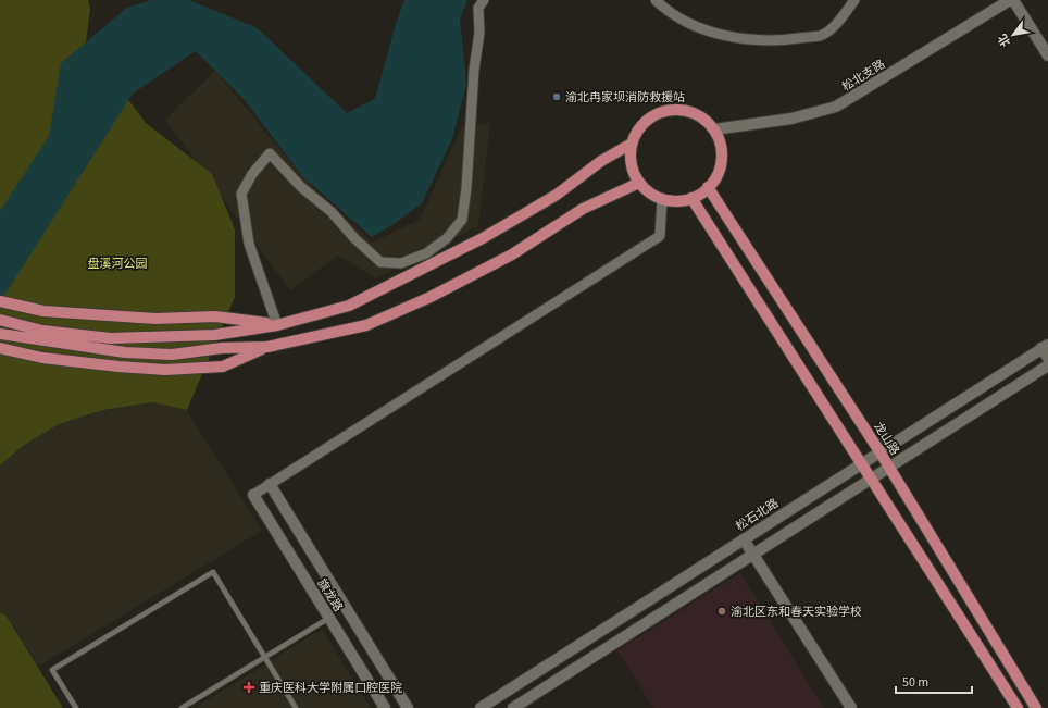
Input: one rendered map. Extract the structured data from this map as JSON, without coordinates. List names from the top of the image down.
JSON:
{
  "streets": {
    "main road": [
      "松北支路",
      "龙山路",
      "松石北路",
      "旗龙路"
    ]
  },
  "crossings": [
    ["松北支路", "龙山路"],
    ["龙山路", "松石北路"]
  ],
  "parks": ["盘溪河公园"],
  "places": {
    "other": ["渝北冉家坝消防救援站", "渝北区东和春天实验学校"],
    "health": ["重庆医科大学附属口腔医院"]
  },
  "scale_bar": "50 m",
  "north": "bottom left"
}
